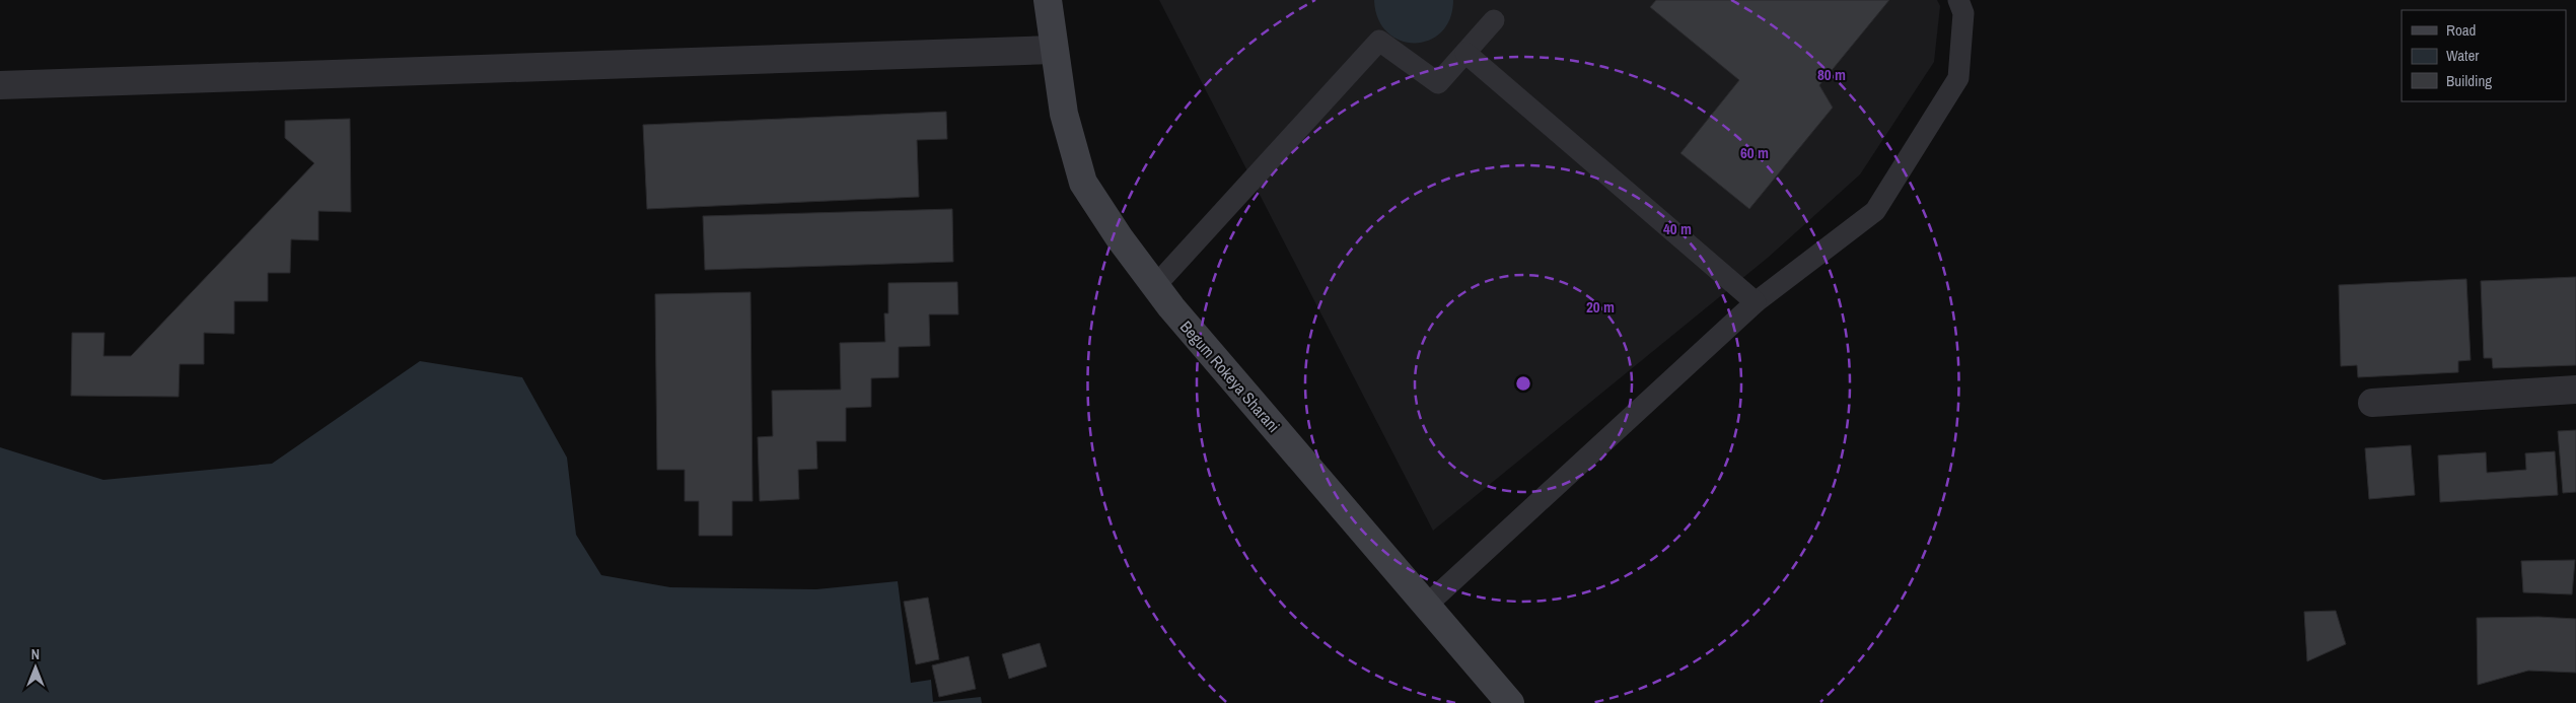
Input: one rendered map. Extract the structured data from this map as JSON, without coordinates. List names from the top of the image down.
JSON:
{
  "streets": {
    "street": ["Begum Rokeya Sharani"]
  },
  "legend": ["Road", "Water", "Building"],
  "north": "top",
  "rings": [
    "80 m",
    "60 m",
    "40 m",
    "20 m"
  ]
}
